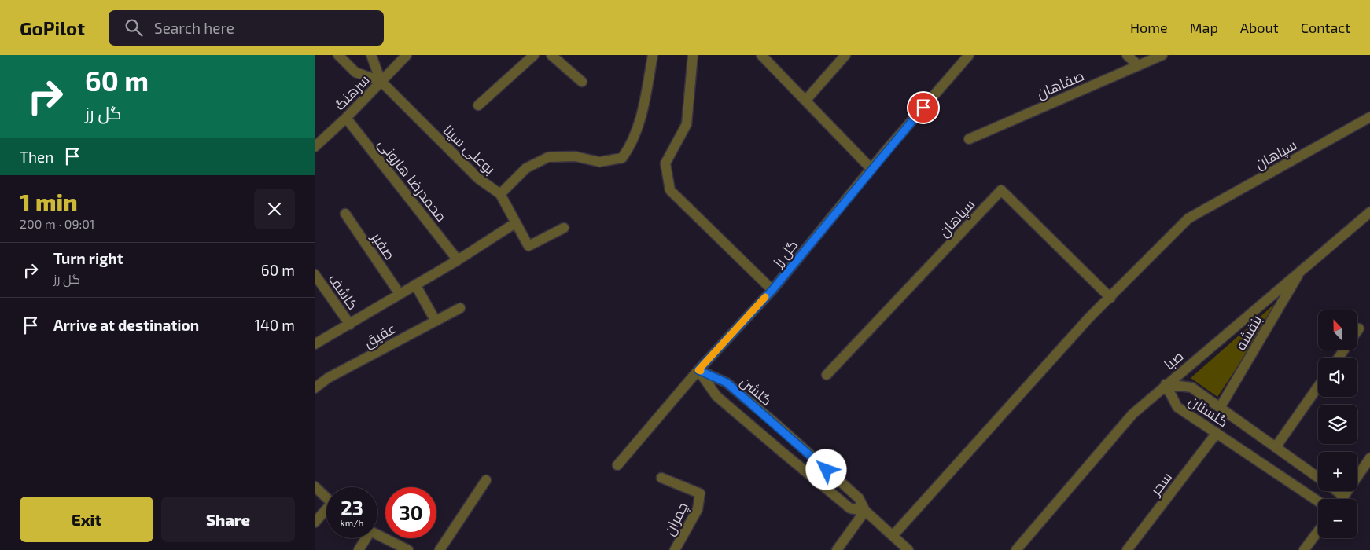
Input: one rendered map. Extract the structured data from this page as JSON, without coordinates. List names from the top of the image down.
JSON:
{
  "streets": {
    "street": [
      "صفاهان",
      "سرهنگ",
      "بوعلی سینا",
      "سپاهان",
      "محمدرضا هارونی",
      "صفیر",
      "گل رز",
      "کاشف",
      "بنفشه",
      "عقیق",
      "صبا",
      "گلشن",
      "گلستان",
      "سحر",
      "چمران"
    ]
  },
  "crossings": [
    ["سرهنگ", "بوعلی سینا"],
    ["سرهنگ", "محمدرضا هارونی"],
    ["سپاهان", "گلشن"],
    ["گل رز", "گلشن"],
    ["بنفشه", "صبا"],
    ["بنفشه", "گلستان"],
    ["صبا", "گلستان"],
    ["گلستان", "سحر"]
  ],
  "north": "top",
  "page": {
    "header": "GoPilot",
    "search": "Search here",
    "nav": [
      "Home",
      "Map",
      "About",
      "Contact"
    ],
    "turn": ["60 m", "گل رز"],
    "then": "Then",
    "heading": ["1 min", "200 m · 09:01"],
    "list": [
      {
        "name": "Turn right",
        "note": "گل رز",
        "value": "60 m"
      },
      {
        "name": "Arrive at destination",
        "value": "140 m"
      }
    ],
    "map_buttons": ["+", "−"],
    "speed": "23 km/h",
    "limit": "30",
    "buttons": ["Exit", "Share"]
  }
}
